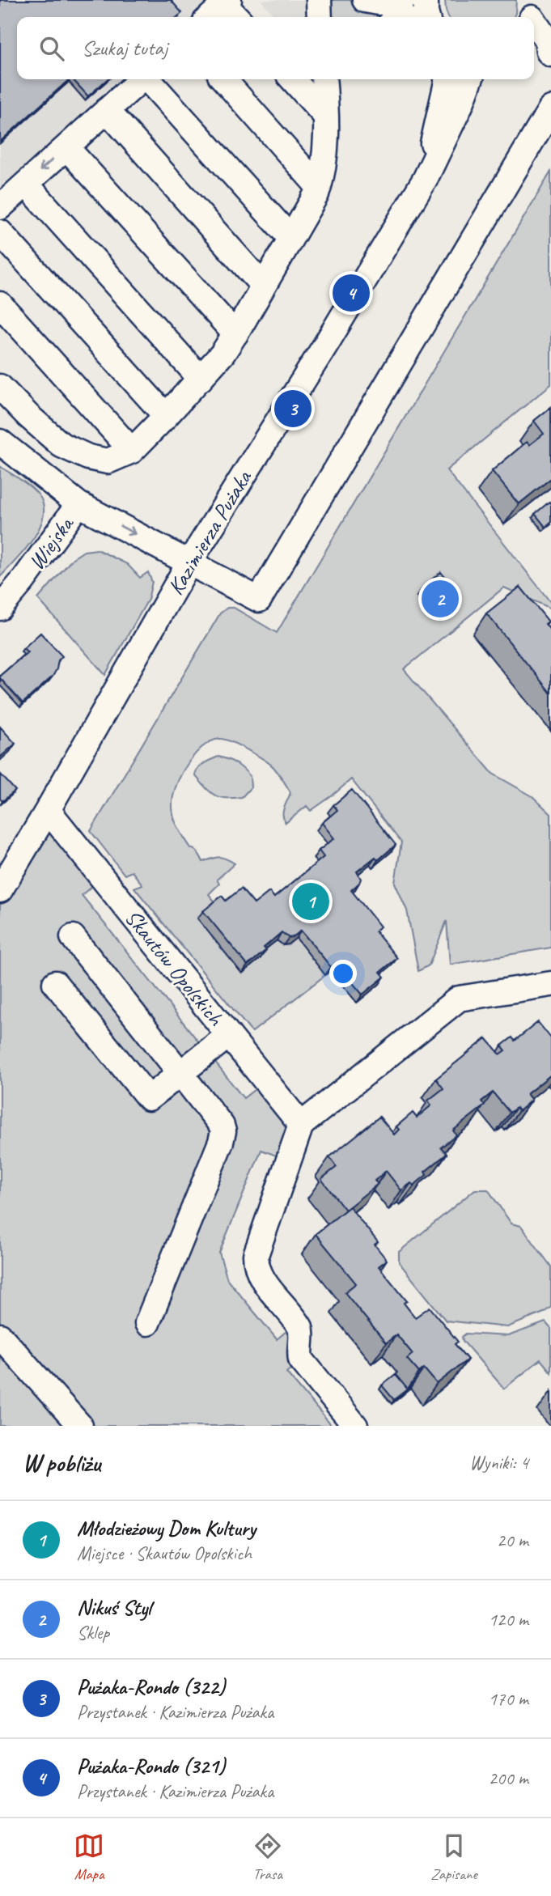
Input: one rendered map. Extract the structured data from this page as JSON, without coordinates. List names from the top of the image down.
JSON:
{
  "streets": {
    "street": ["Kazimierza Pużaka", "Wiejska", "Skautów Opolskich"]
  },
  "crossings": [
    ["Kazimierza Pużaka", "Skautów Opolskich"]
  ],
  "page": {
    "search": "Szukaj tutaj",
    "pins": [
      "4",
      "3",
      "2",
      "1"
    ],
    "heading": ["W pobliżu", "Wyniki: 4"],
    "list": [
      {
        "mark": "1",
        "name": "Młodzieżowy Dom Kultury",
        "note": "Miejsce · Skautów Opolskich",
        "value": "20 m"
      },
      {
        "mark": "2",
        "name": "Nikuś Styl",
        "note": "Sklep",
        "value": "120 m"
      },
      {
        "mark": "3",
        "name": "Pużaka-Rondo (322)",
        "note": "Przystanek · Kazimierza Pużaka",
        "value": "170 m"
      },
      {
        "mark": "4",
        "name": "Pużaka-Rondo (321)",
        "note": "Przystanek · Kazimierza Pużaka",
        "value": "200 m"
      }
    ],
    "nav": ["Mapa", "Trasa", "Zapisane"]
  }
}
